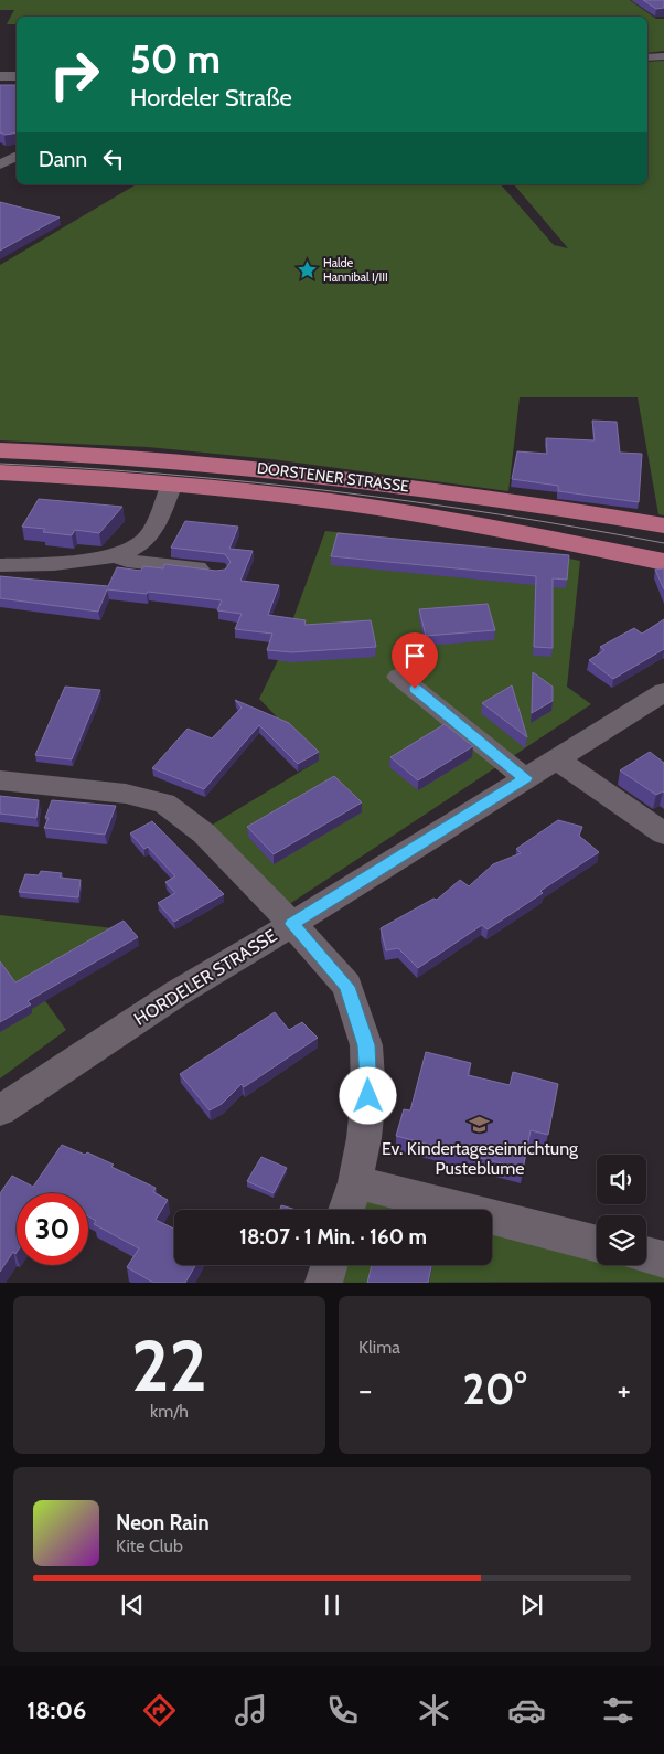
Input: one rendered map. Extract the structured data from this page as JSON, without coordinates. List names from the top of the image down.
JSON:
{
  "streets": {
    "main road": ["DORSTENER STRASSE"],
    "street": ["HORDELER STRASSE"]
  },
  "places": {
    "place": ["Halde Hannibal I/III"],
    "school or university": ["Ev. Kindertageseinrichtung Pusteblume"]
  },
  "page": {
    "turn": ["50 m", "Hordeler Straße"],
    "then": "Dann",
    "limit": "30",
    "trip": "18:07 · 1 Min. · 160 m",
    "tile": [
      ["22", "km/h"],
      "Klima"
    ],
    "heat": ["−", "20°", "+"],
    "song": ["Neon Rain", "Kite Club"],
    "tabs": "18:06"
  }
}
